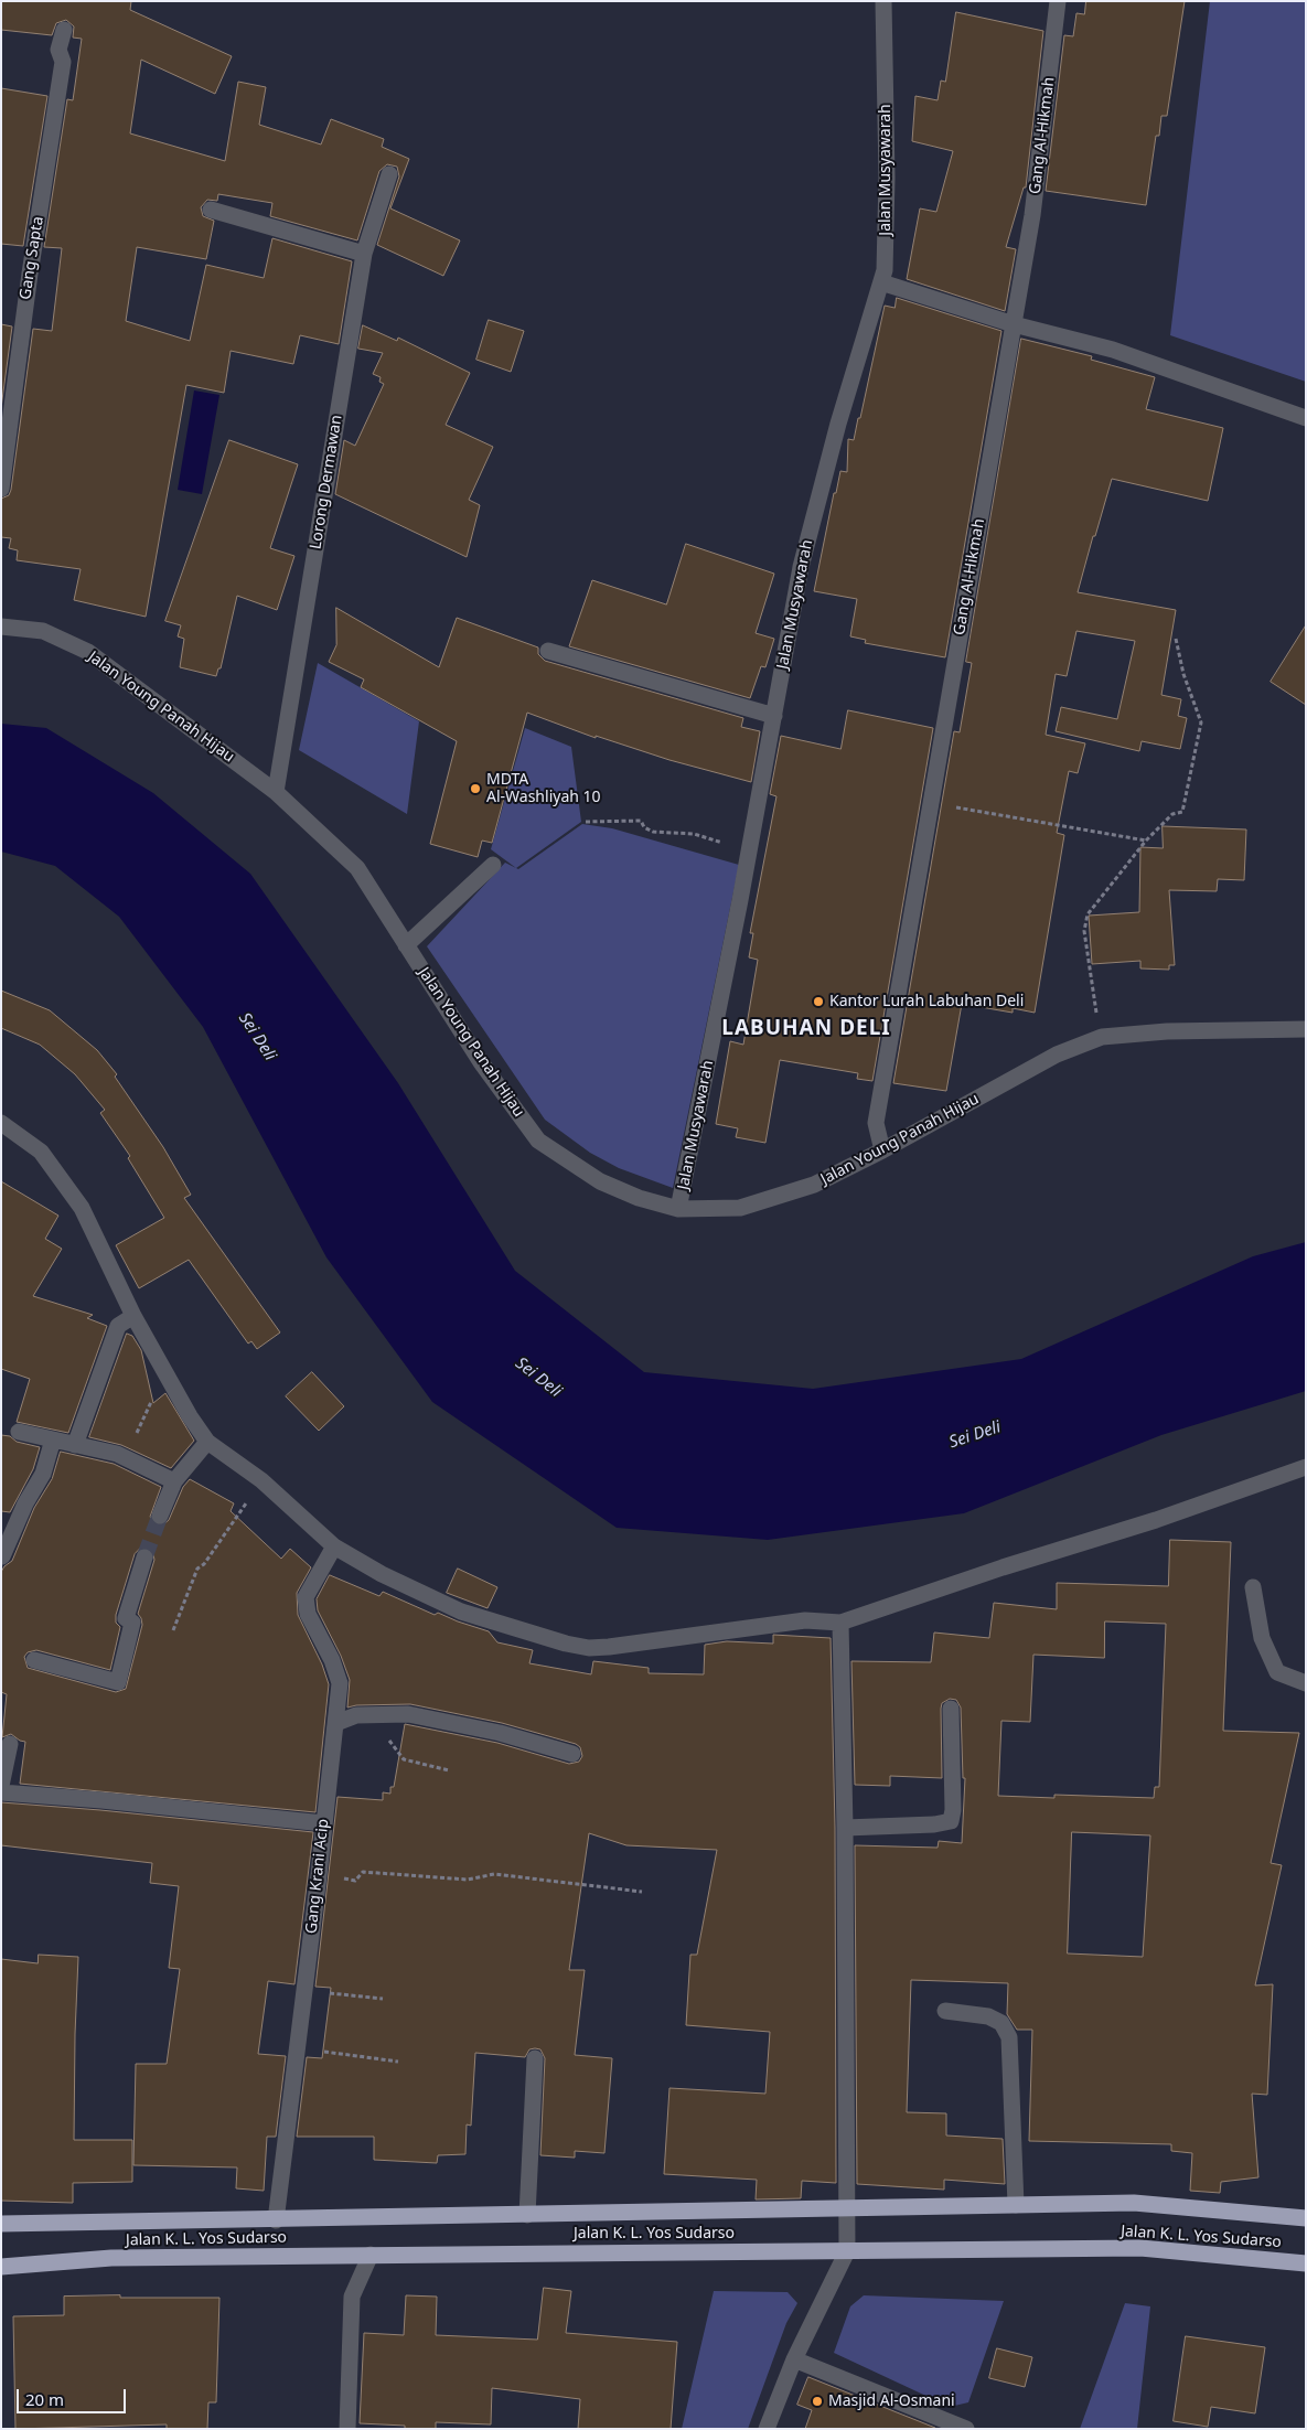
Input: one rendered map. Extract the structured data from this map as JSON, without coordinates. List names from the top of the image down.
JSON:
{
  "streets": {
    "highway": ["Jalan K. L. Yos Sudarso"],
    "street": [
      "Gang Al-Hikmah",
      "Jalan Musyawarah",
      "Gang Sapta",
      "Lorong Dermawan",
      "Jalan Young Panah Hijau",
      "Gang Krani Acip"
    ]
  },
  "crossings": [
    ["Gang Al-Hikmah", "Jalan Young Panah Hijau"],
    ["Jalan Musyawarah", "Jalan Young Panah Hijau"],
    ["Lorong Dermawan", "Jalan Young Panah Hijau"],
    ["Gang Krani Acip", "Jalan K. L. Yos Sudarso"]
  ],
  "districts": ["LABUHAN DELI"],
  "water": ["Sei Deli"],
  "places": ["MDTA Al-Washliyah 10", "Kantor Lurah Labuhan Deli", "Masjid Al-Osmani"],
  "scale_bar": "20 m"
}
